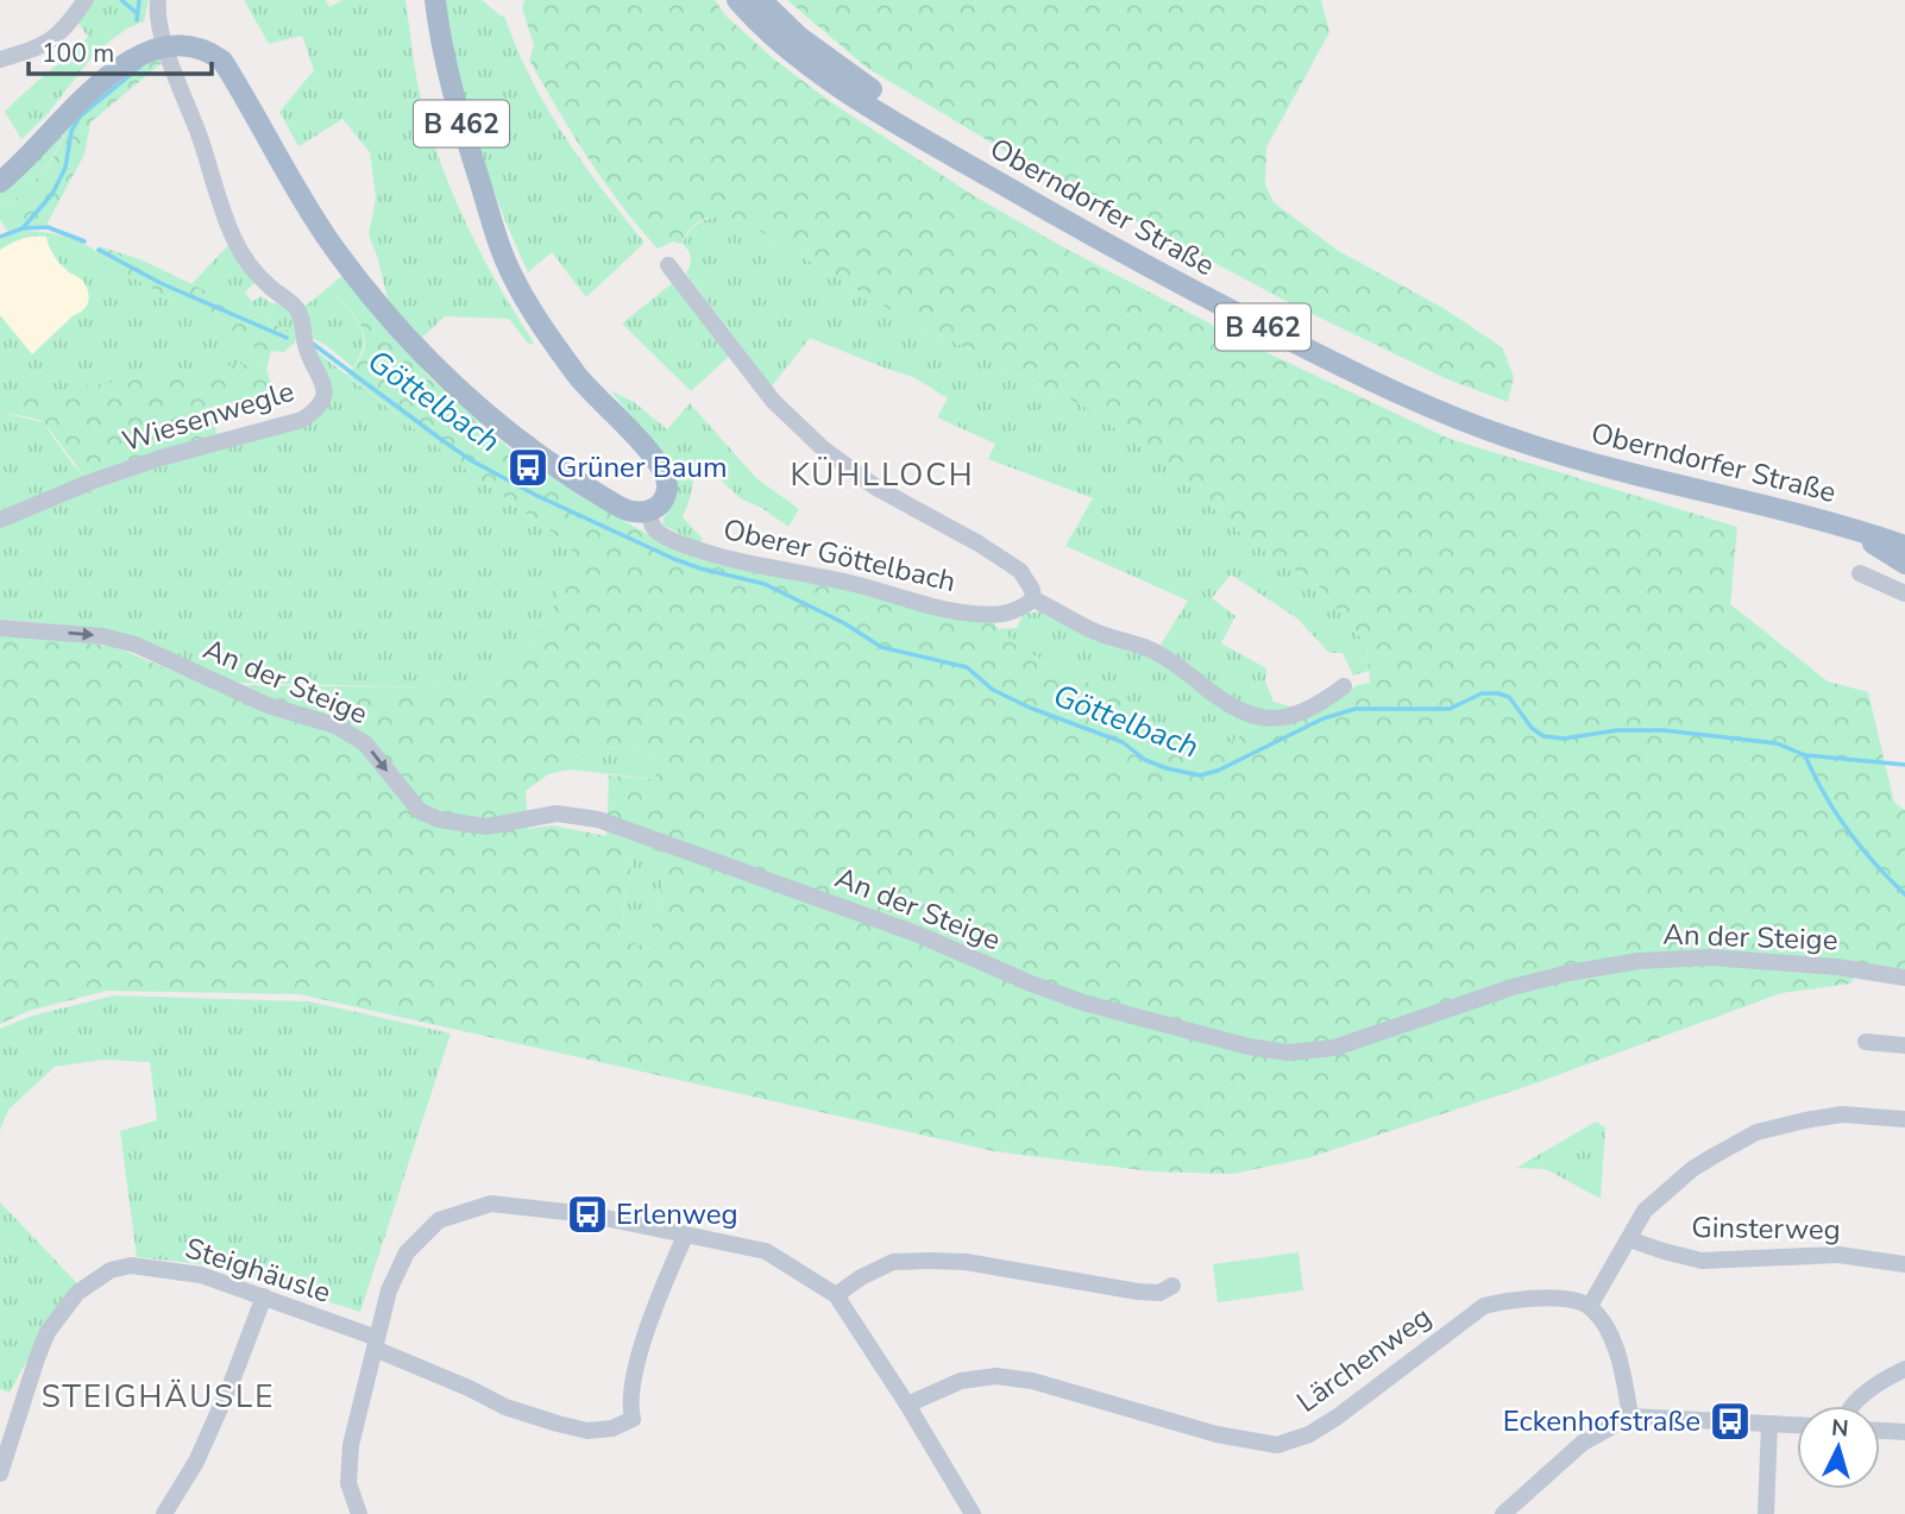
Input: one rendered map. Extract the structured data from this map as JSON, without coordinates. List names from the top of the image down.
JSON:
{
  "streets": {
    "main road": ["B 462", "Oberndorfer Straße"],
    "street": [
      "Wiesenwegle",
      "Oberer Göttelbach",
      "An der Steige",
      "Ginsterweg",
      "Steighäusle",
      "Lärchenweg"
    ]
  },
  "crossings": [
    ["B 462", "Oberndorfer Straße"],
    ["B 462", "Oberer Göttelbach"]
  ],
  "one_way": ["An der Steige"],
  "districts": ["KÜHLLOCH", "STEIGHÄUSLE"],
  "water": ["Göttelbach"],
  "places": {
    "bus stop": ["Grüner Baum", "Erlenweg", "Eckenhofstraße"]
  },
  "scale_bar": "100 m",
  "north": "top"
}
